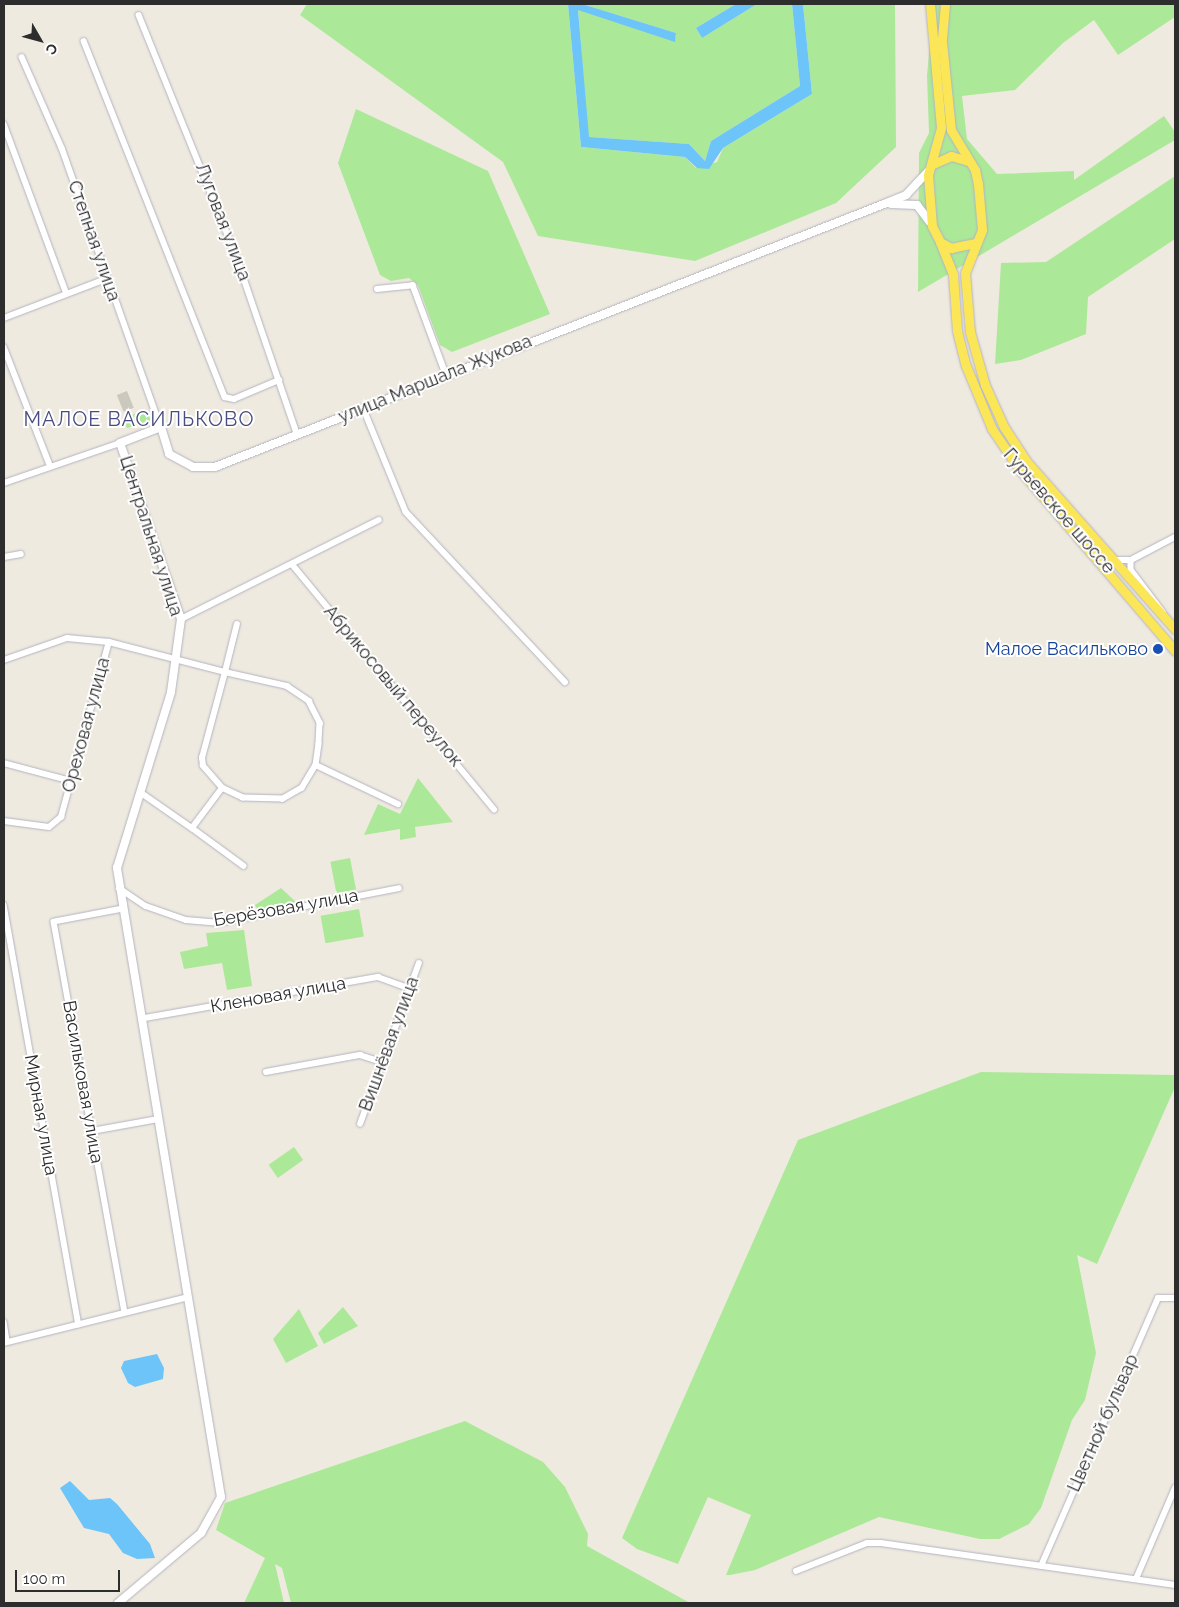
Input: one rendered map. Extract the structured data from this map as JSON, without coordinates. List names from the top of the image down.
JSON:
{
  "streets": {
    "main road": ["Гурьевское шоссе"],
    "street": [
      "Луговая улица",
      "Степная улица",
      "улица Маршала Жукова",
      "Центральная улица",
      "Абрикосовый переулок",
      "Ореховая улица",
      "Берёзовая улица",
      "Кленовая улица",
      "Вишнёвая улица",
      "Васильковая улица",
      "Мирная улица",
      "Цветной бульвар"
    ]
  },
  "crossings": [
    ["Луговая улица", "улица Маршала Жукова"],
    ["Степная улица", "улица Маршала Жукова"],
    ["улица Маршала Жукова", "Гурьевское шоссе"],
    ["Центральная улица", "Ореховая улица"],
    ["Центральная улица", "Берёзовая улица"],
    ["Центральная улица", "Кленовая улица"],
    ["Центральная улица", "Васильковая улица"],
    ["Кленовая улица", "Вишнёвая улица"]
  ],
  "districts": ["МАЛОЕ ВАСИЛЬКОВО"],
  "places": ["Малое Васильково"],
  "scale_bar": "100 m",
  "north": "bottom right"
}
